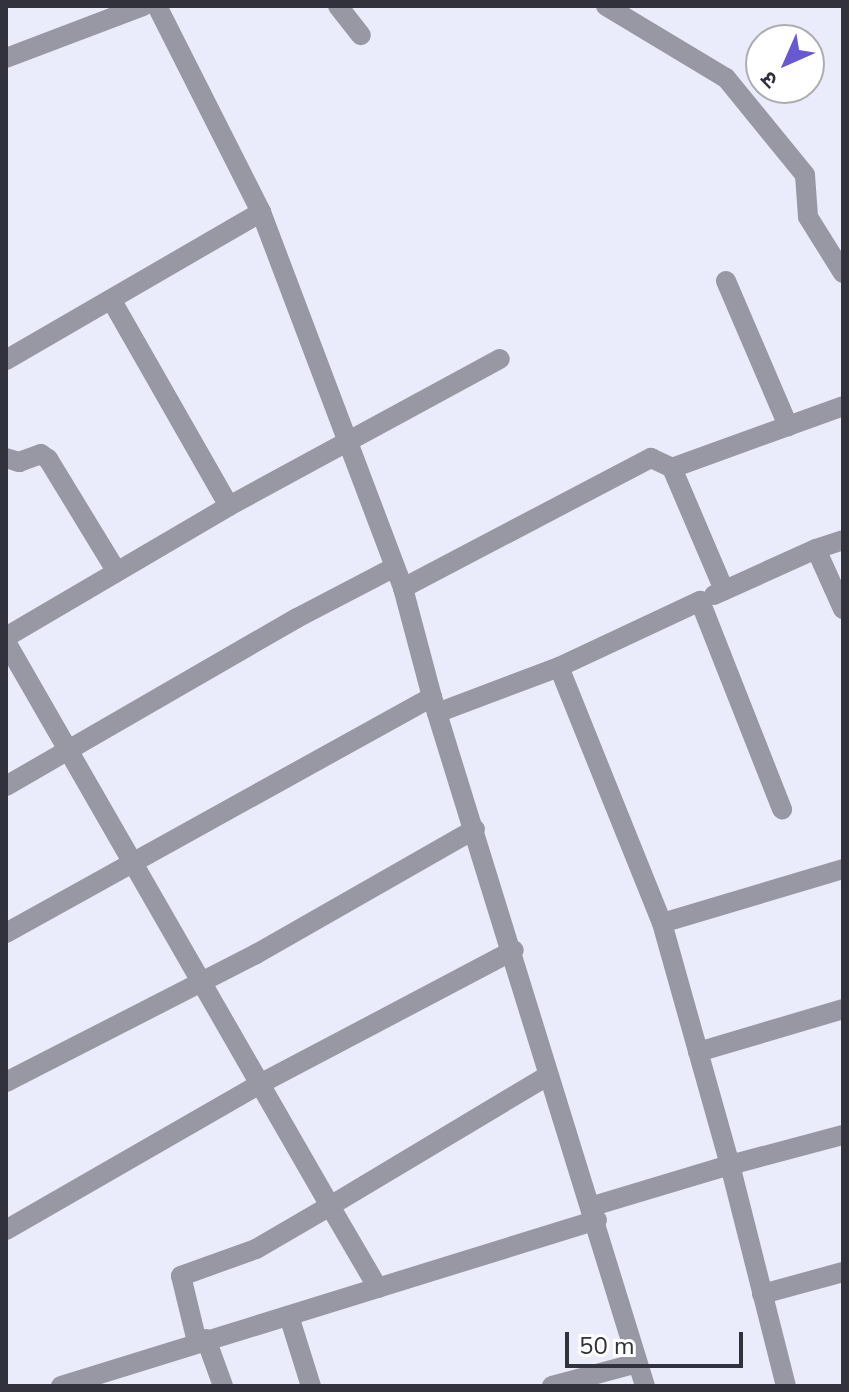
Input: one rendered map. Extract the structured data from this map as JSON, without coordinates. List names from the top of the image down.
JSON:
{
  "scale_bar": "50 m",
  "north": "bottom left"
}
